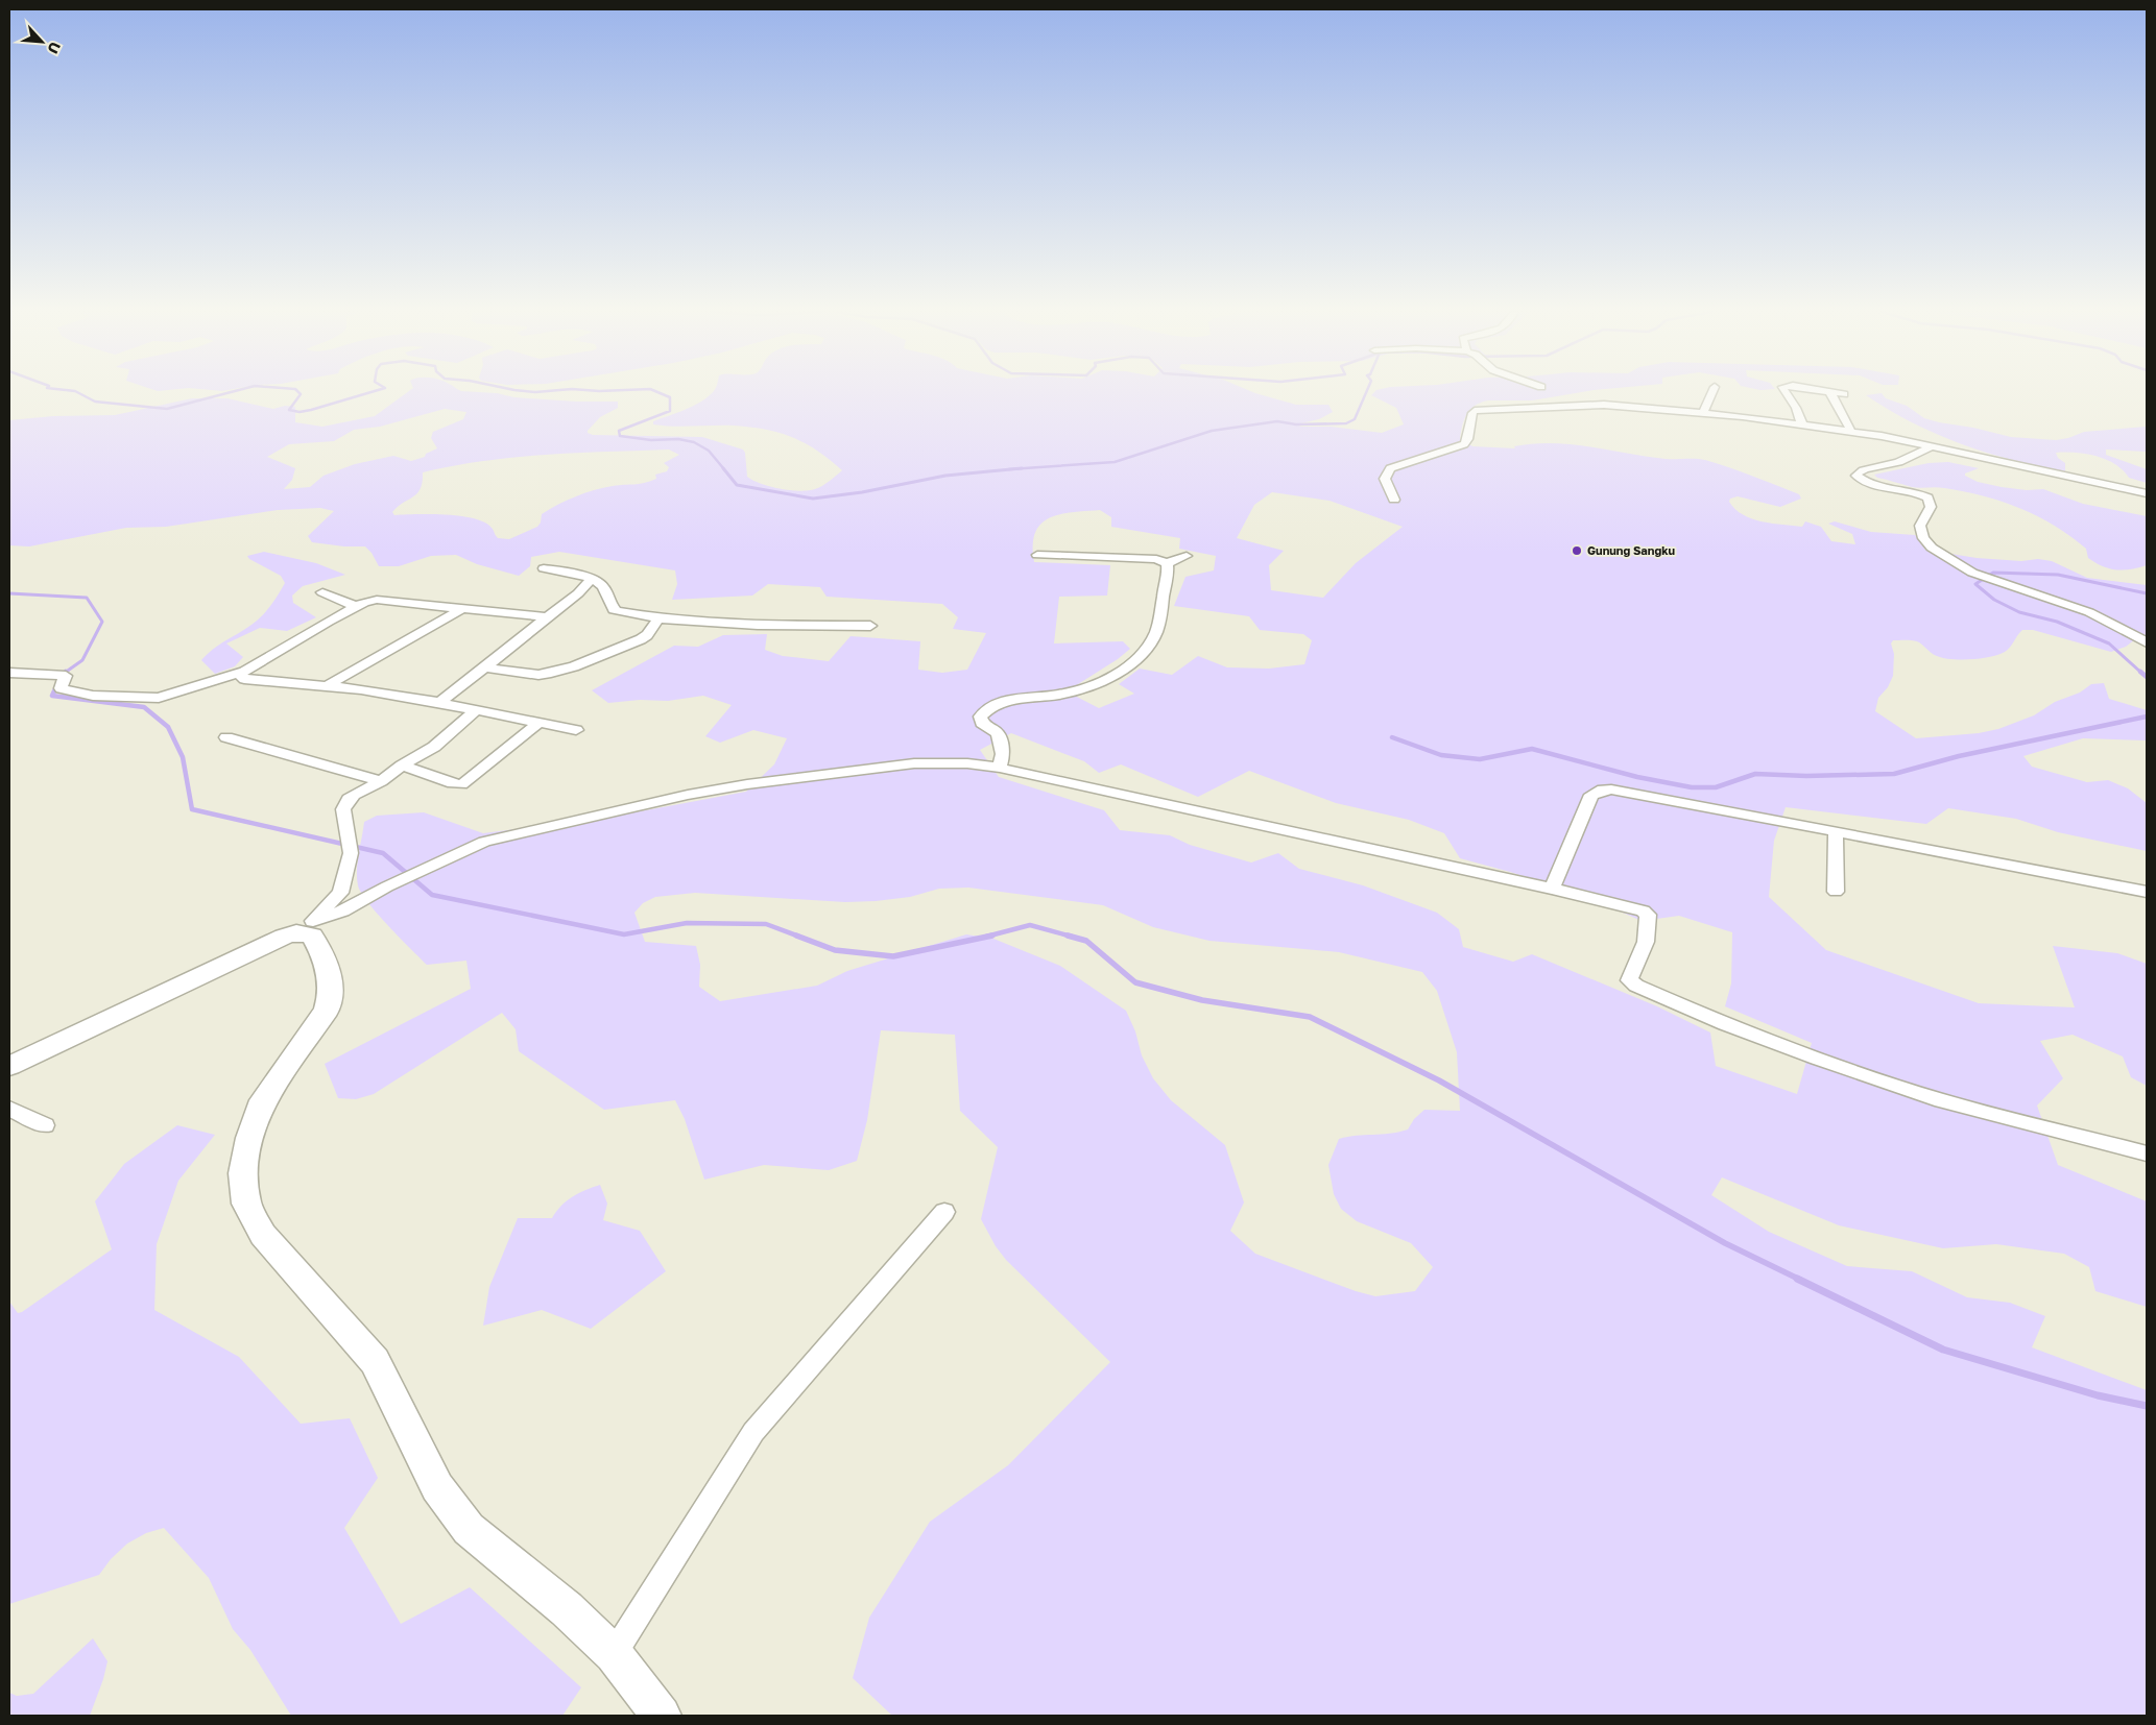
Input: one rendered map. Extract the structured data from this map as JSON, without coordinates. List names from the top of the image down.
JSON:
{
  "places": ["Gunung Sangku"],
  "north": "bottom right"
}
